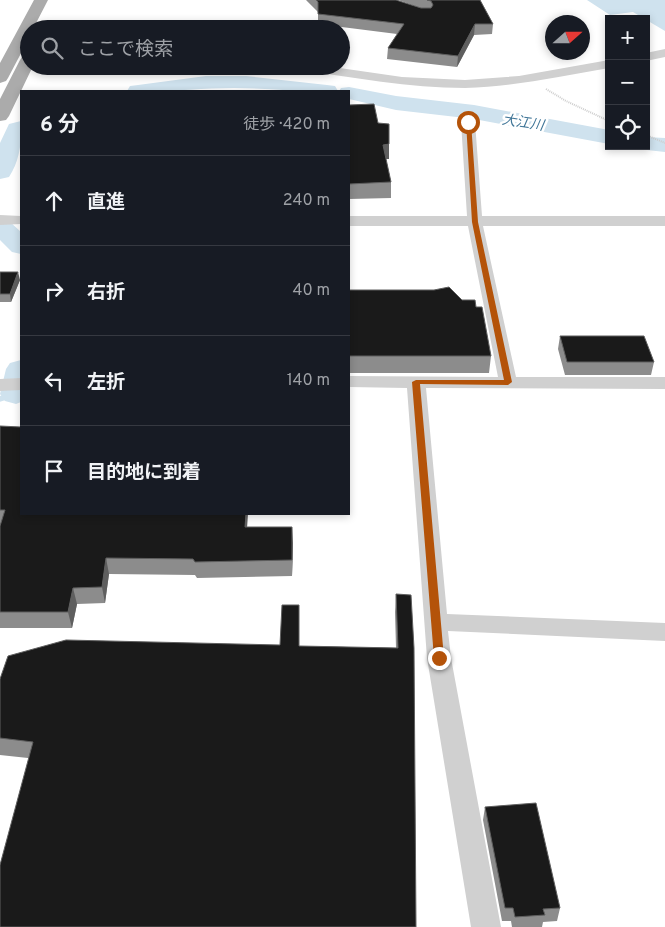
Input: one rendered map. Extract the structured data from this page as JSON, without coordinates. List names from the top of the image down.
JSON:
{
  "water": ["大江川"],
  "north": "right",
  "page": {
    "map_buttons": ["+", "−"],
    "search": "ここで検索",
    "heading": ["6 分", "徒歩 · 420 m"],
    "list": [
      ["直進", "240 m"],
      ["右折", "40 m"],
      ["左折", "140 m"],
      "目的地に到着"
    ]
  }
}
